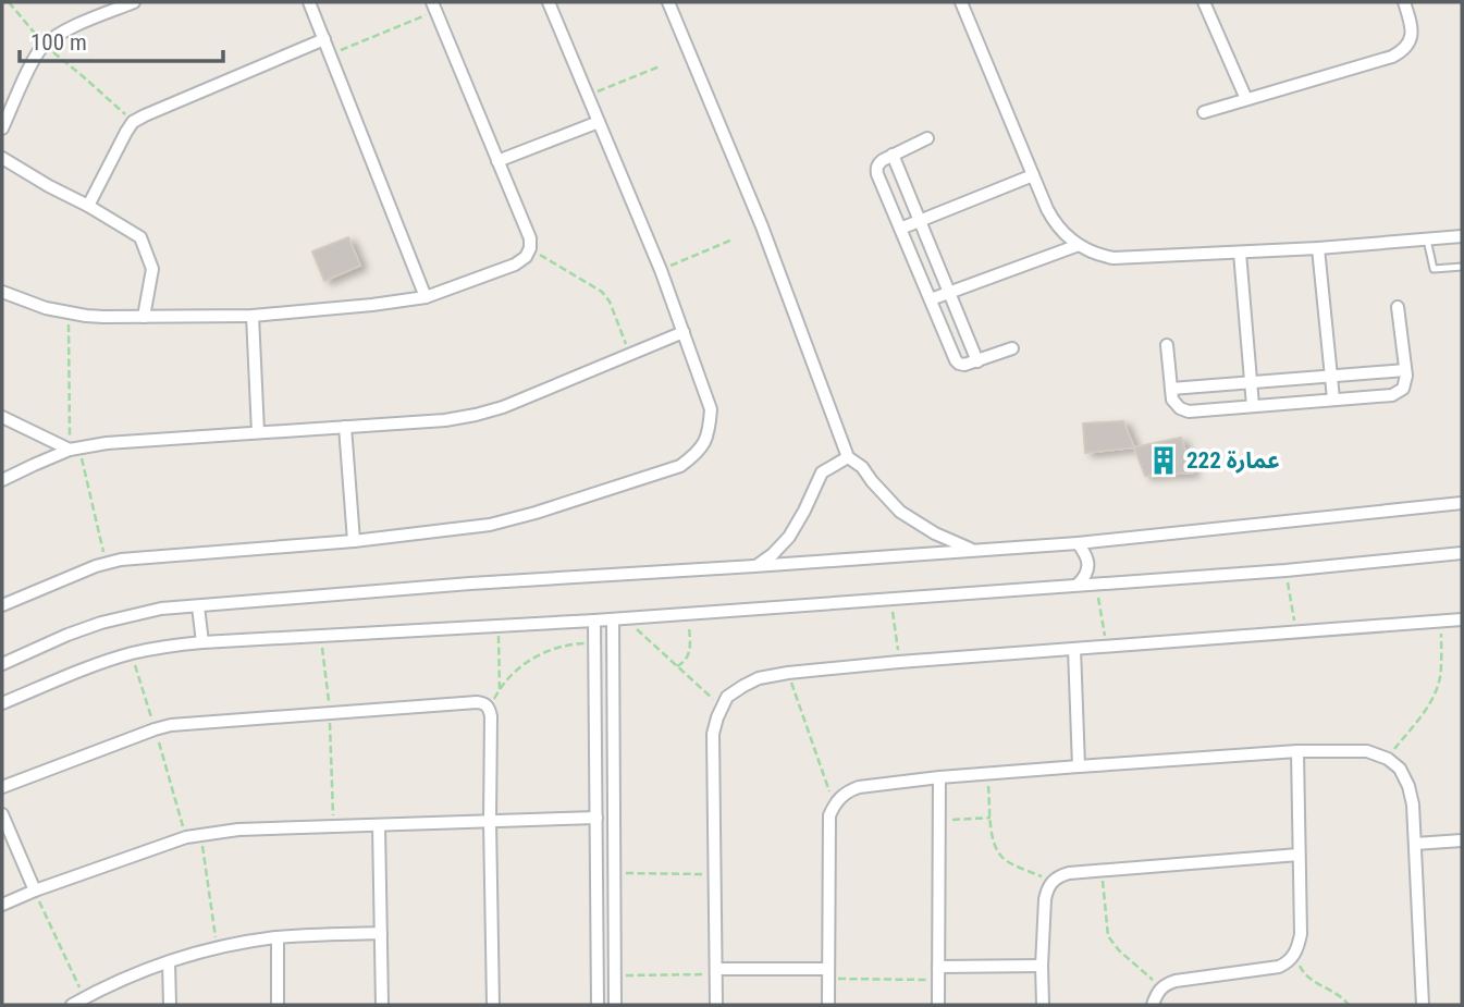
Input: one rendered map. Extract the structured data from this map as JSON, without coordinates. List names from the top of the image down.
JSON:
{
  "places": {
    "building": ["عمارة 222"]
  },
  "scale_bar": "100 m"
}
